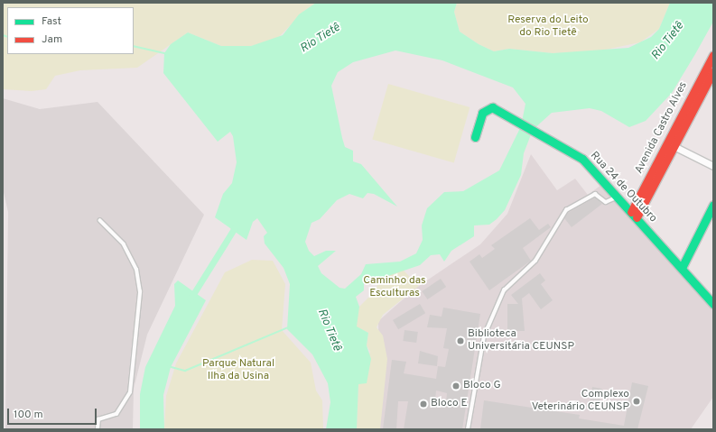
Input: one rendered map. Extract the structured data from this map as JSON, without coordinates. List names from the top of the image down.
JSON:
{
  "streets": {
    "street": ["Avenida Castro Alves", "Rua 24 de Outubro"]
  },
  "crossings": [
    ["Avenida Castro Alves", "Rua 24 de Outubro"]
  ],
  "water": ["Rio Tietê"],
  "parks": ["Reserva do Leito do Rio Tietê", "Caminho das Esculturas", "Parque Natural Ilha da Usina"],
  "places": [
    "Biblioteca Universitária CEUNSP",
    "Bloco G",
    "Complexo Veterinário CEUNSP",
    "Bloco E"
  ],
  "legend": ["Fast", "Jam"],
  "scale_bar": "100 m"
}
